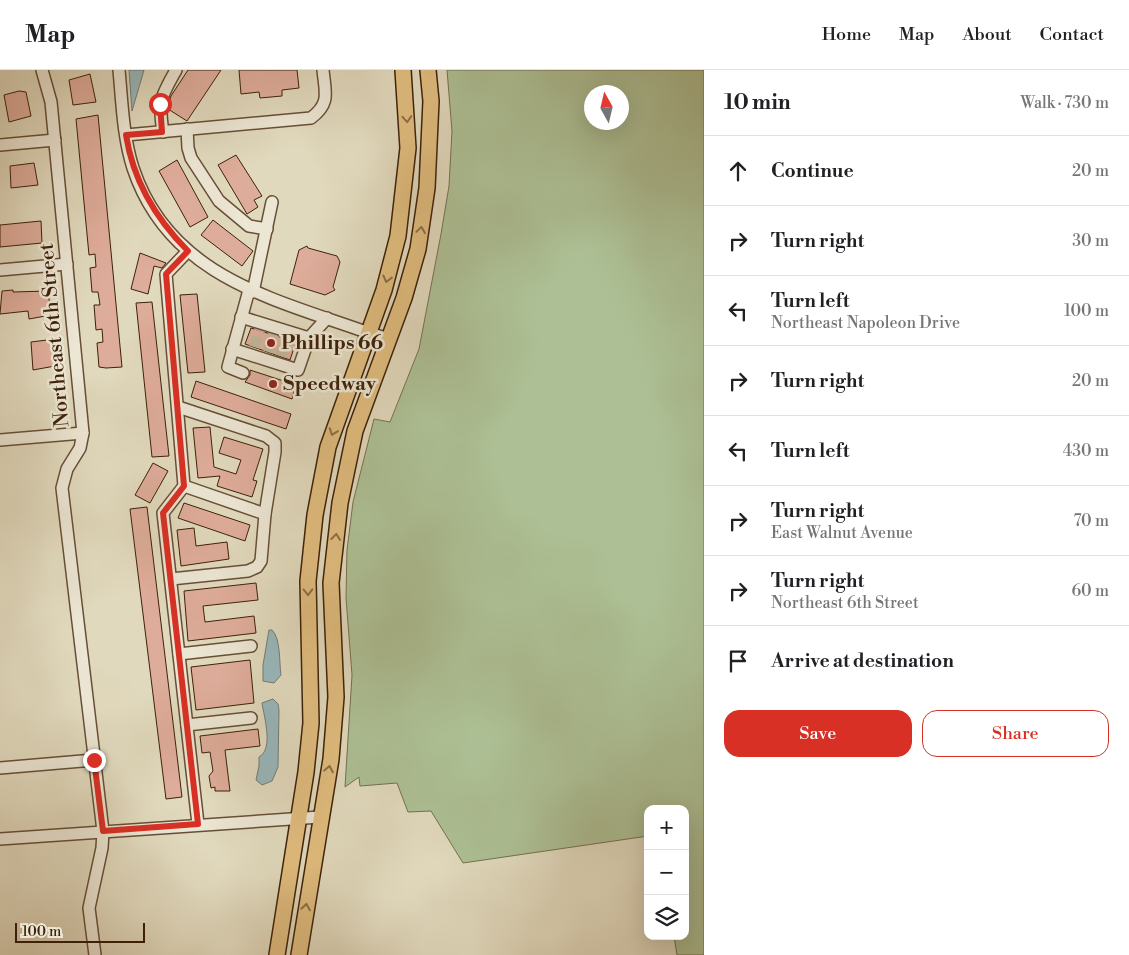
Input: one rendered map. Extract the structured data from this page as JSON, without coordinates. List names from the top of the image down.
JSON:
{
  "streets": {
    "street": ["Northeast 6th Street"]
  },
  "places": ["Phillips 66", "Speedway"],
  "scale_bar": "100 m",
  "north": "top",
  "page": {
    "header": "Map",
    "nav": [
      "Home",
      "Map",
      "About",
      "Contact"
    ],
    "heading": ["10 min", "Walk · 730 m"],
    "list": [
      ["Continue", "20 m"],
      ["Turn right", "30 m"],
      ["Turn left", "Northeast Napoleon Drive", "100 m"],
      ["Turn right", "20 m"],
      ["Turn left", "430 m"],
      ["Turn right", "East Walnut Avenue", "70 m"],
      ["Turn right", "Northeast 6th Street", "60 m"],
      "Arrive at destination"
    ],
    "buttons": ["Save", "Share"],
    "map_buttons": ["+", "−"],
    "scale": "100 m"
  }
}
